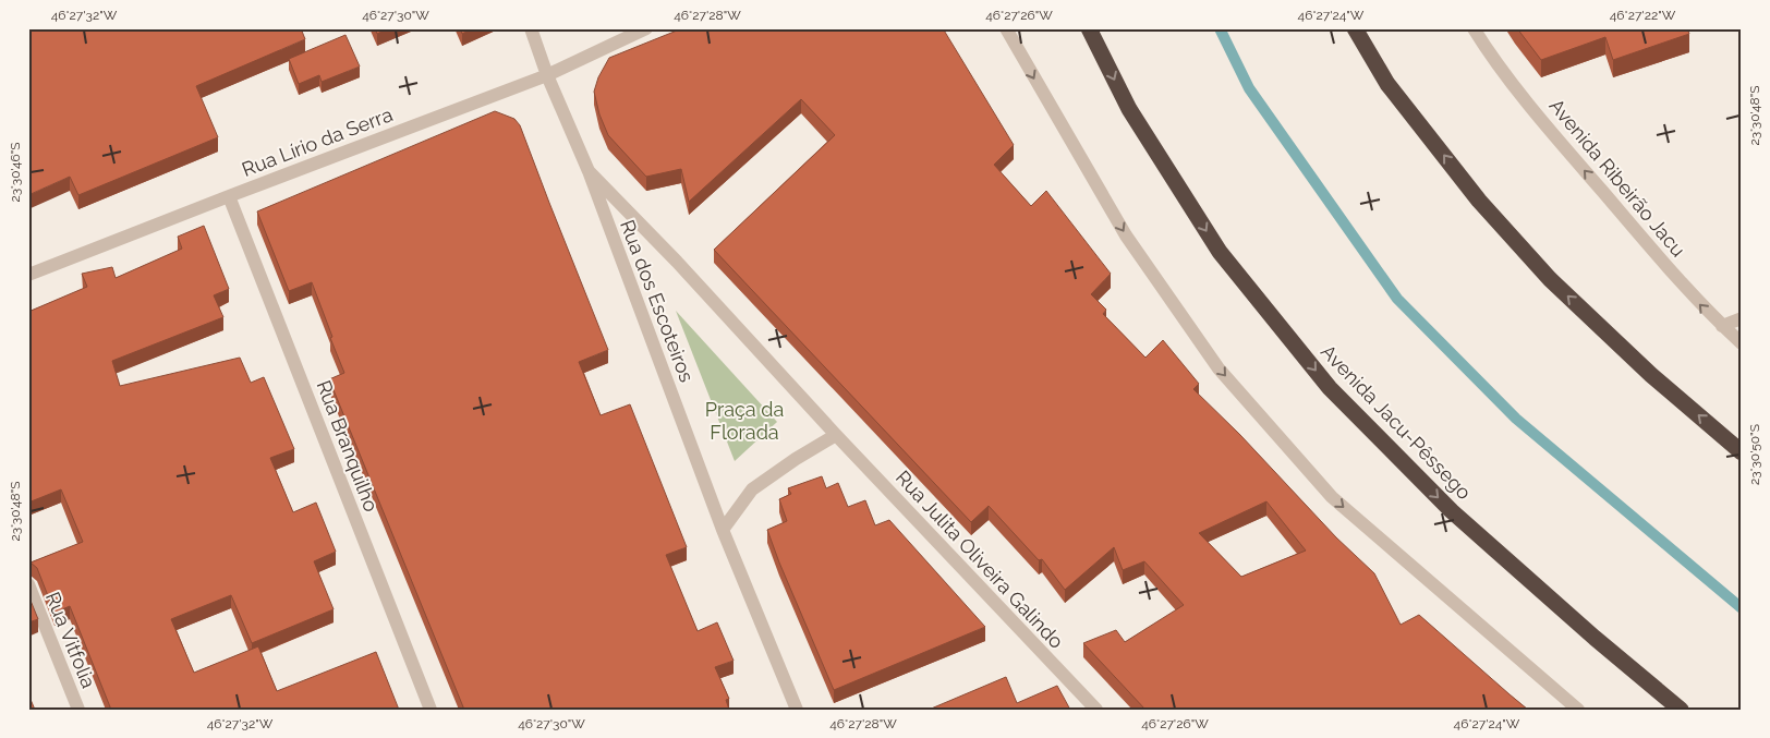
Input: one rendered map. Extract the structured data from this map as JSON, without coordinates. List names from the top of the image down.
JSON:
{
  "streets": {
    "highway": ["Avenida Jacu-Pêssego"],
    "street": [
      "Rua Lírio da Serra",
      "Avenida Ribeirão Jacu",
      "Rua dos Escoteiros",
      "Rua Branquilho",
      "Rua Julita Oliveira Galindo",
      "Rua Vitfolia"
    ]
  },
  "crossings": [
    ["Rua Lírio da Serra", "Rua dos Escoteiros"],
    ["Rua Lírio da Serra", "Rua Branquilho"],
    ["Rua dos Escoteiros", "Rua Julita Oliveira Galindo"]
  ],
  "one_way": ["Avenida Ribeirão Jacu", "Avenida Jacu-Pêssego"],
  "parks": ["Praça da Florada"],
  "coordinates": [
    "46°27'32\"W",
    "46°27'30\"W",
    "46°27'28\"W",
    "46°27'26\"W",
    "46°27'24\"W",
    "46°27'22\"W",
    "23°30'48\"S",
    "23°30'46\"S",
    "23°30'50\"S"
  ]
}
